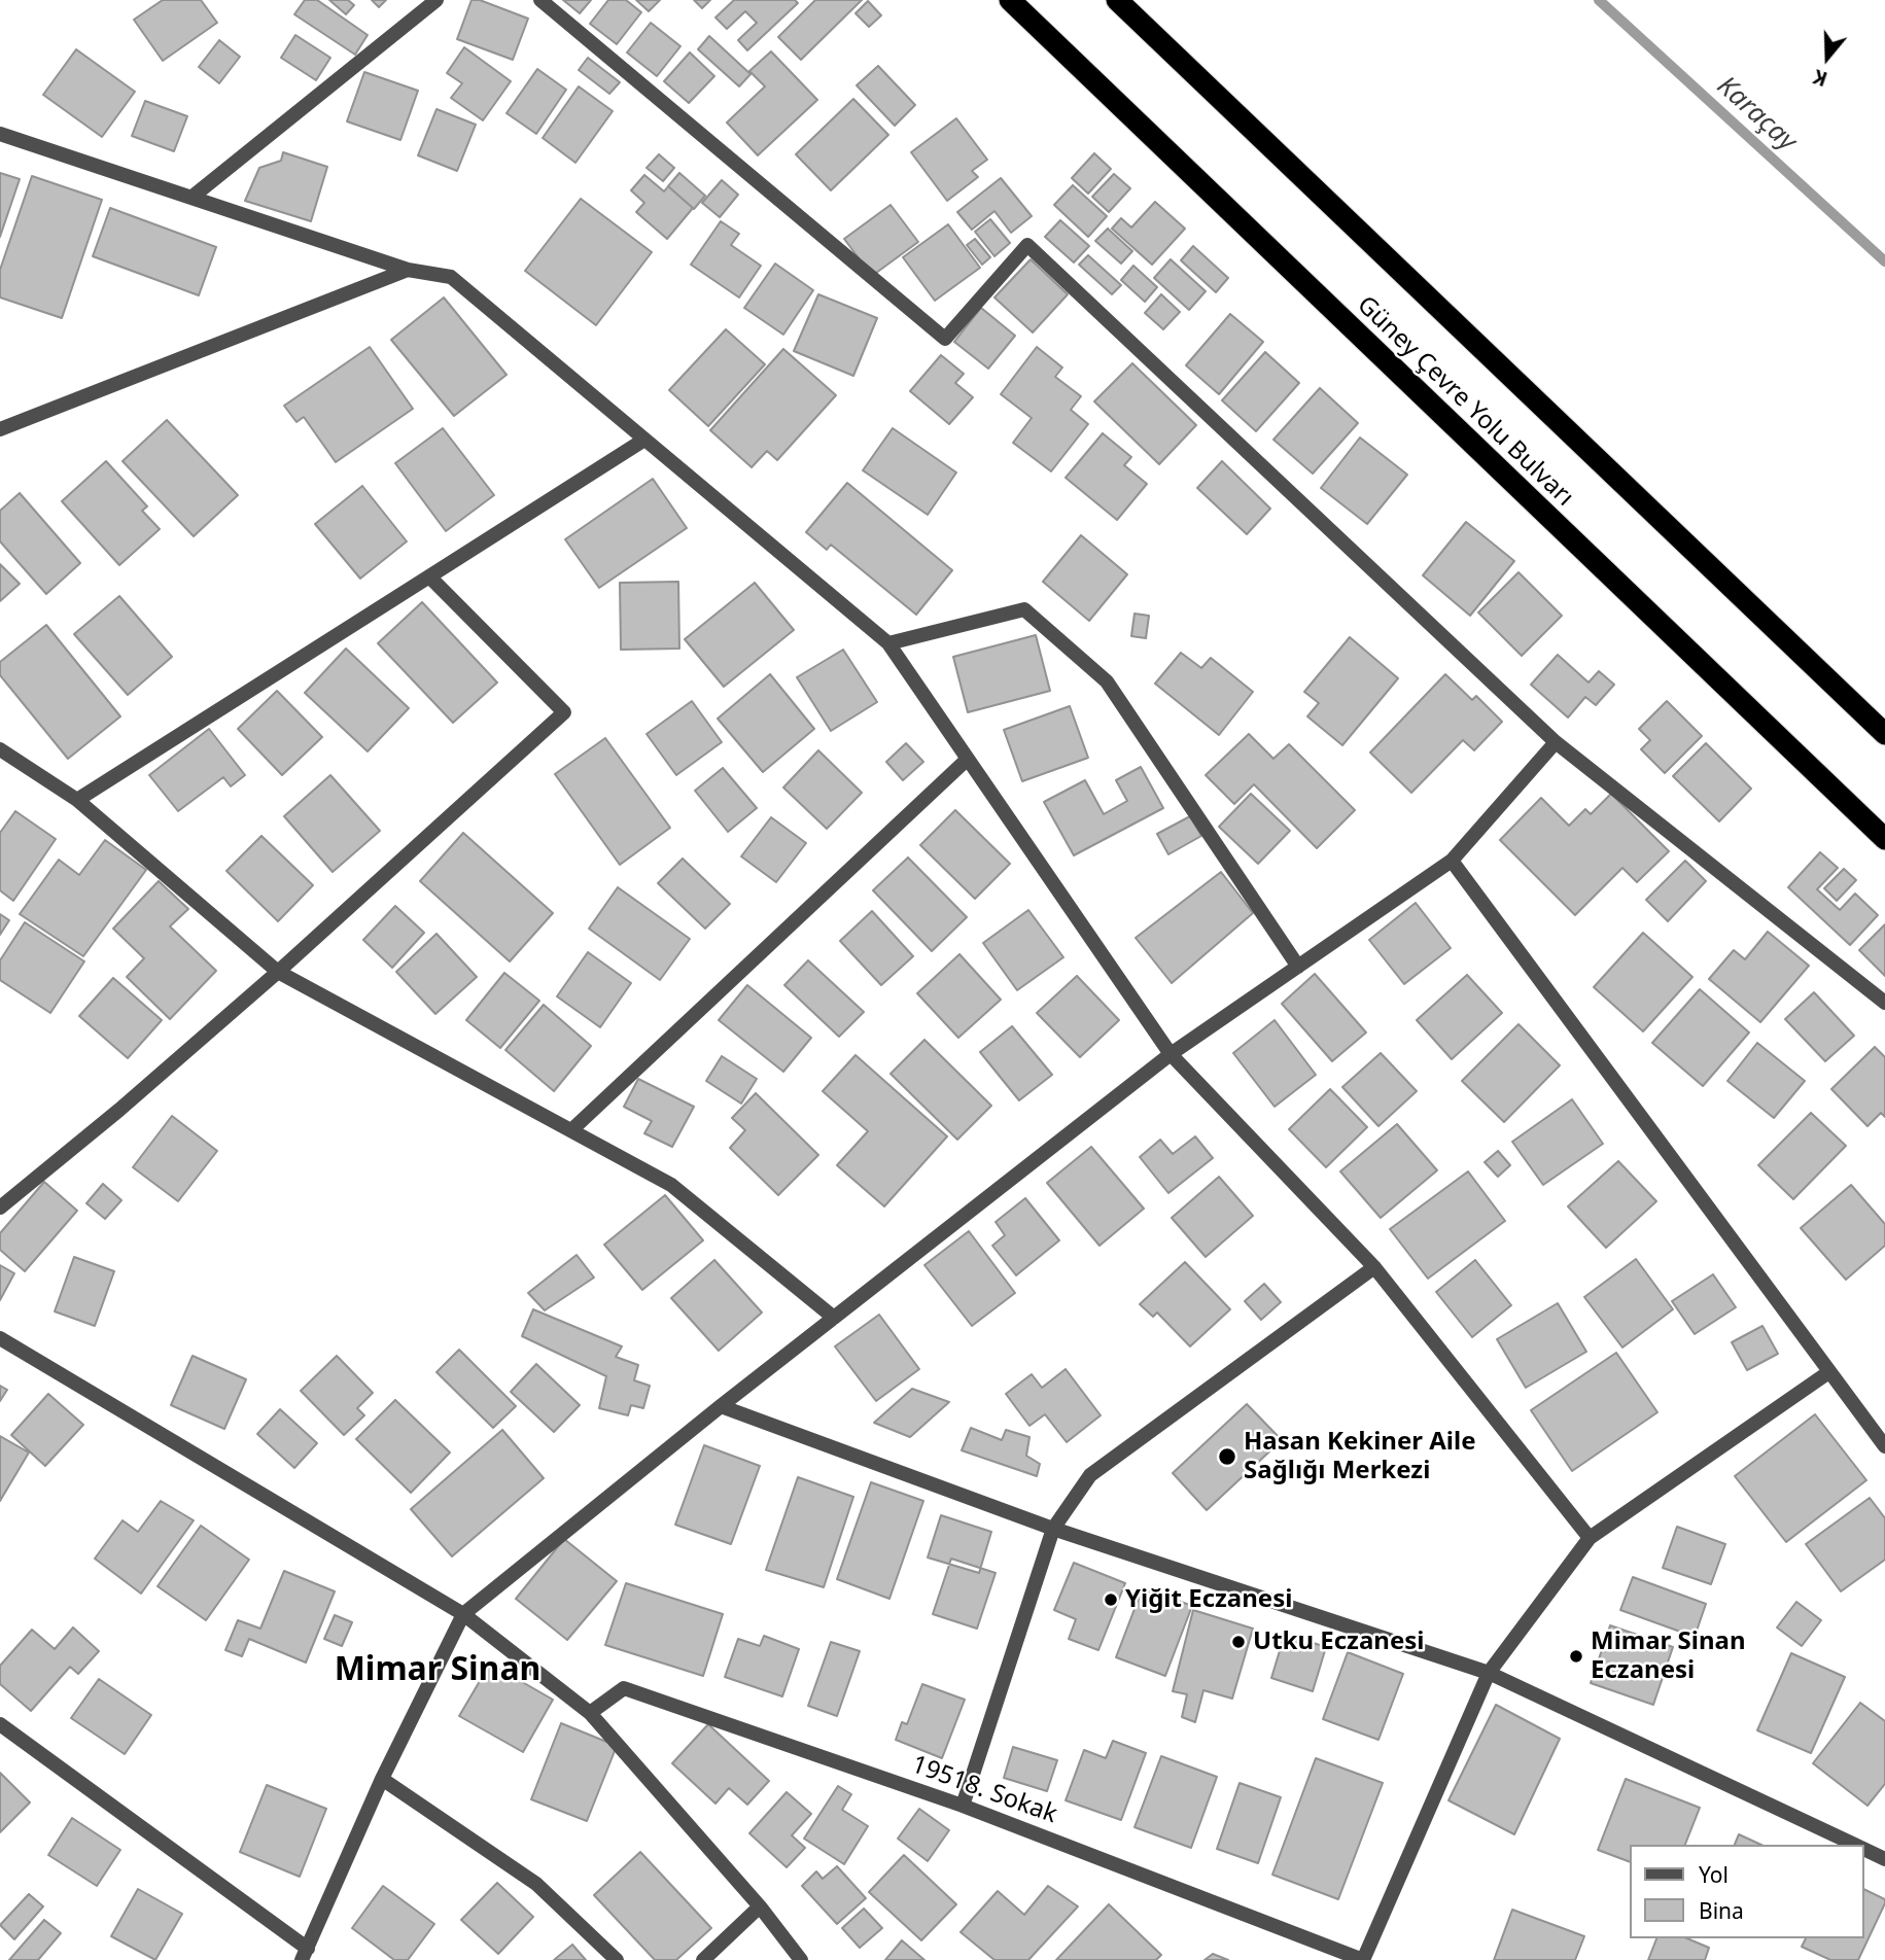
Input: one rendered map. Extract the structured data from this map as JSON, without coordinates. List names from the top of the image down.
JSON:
{
  "streets": {
    "highway": ["Güney Çevre Yolu Bulvarı"],
    "street": ["19518. Sokak"]
  },
  "districts": ["Mimar Sinan"],
  "water": ["Karaçay"],
  "places": [
    "Hasan Kekiner Aile Sağlığı Merkezi",
    "Yiğit Eczanesi",
    "Utku Eczanesi",
    "Mimar Sinan Eczanesi"
  ],
  "legend": ["Yol", "Bina"],
  "north": "bottom"
}
